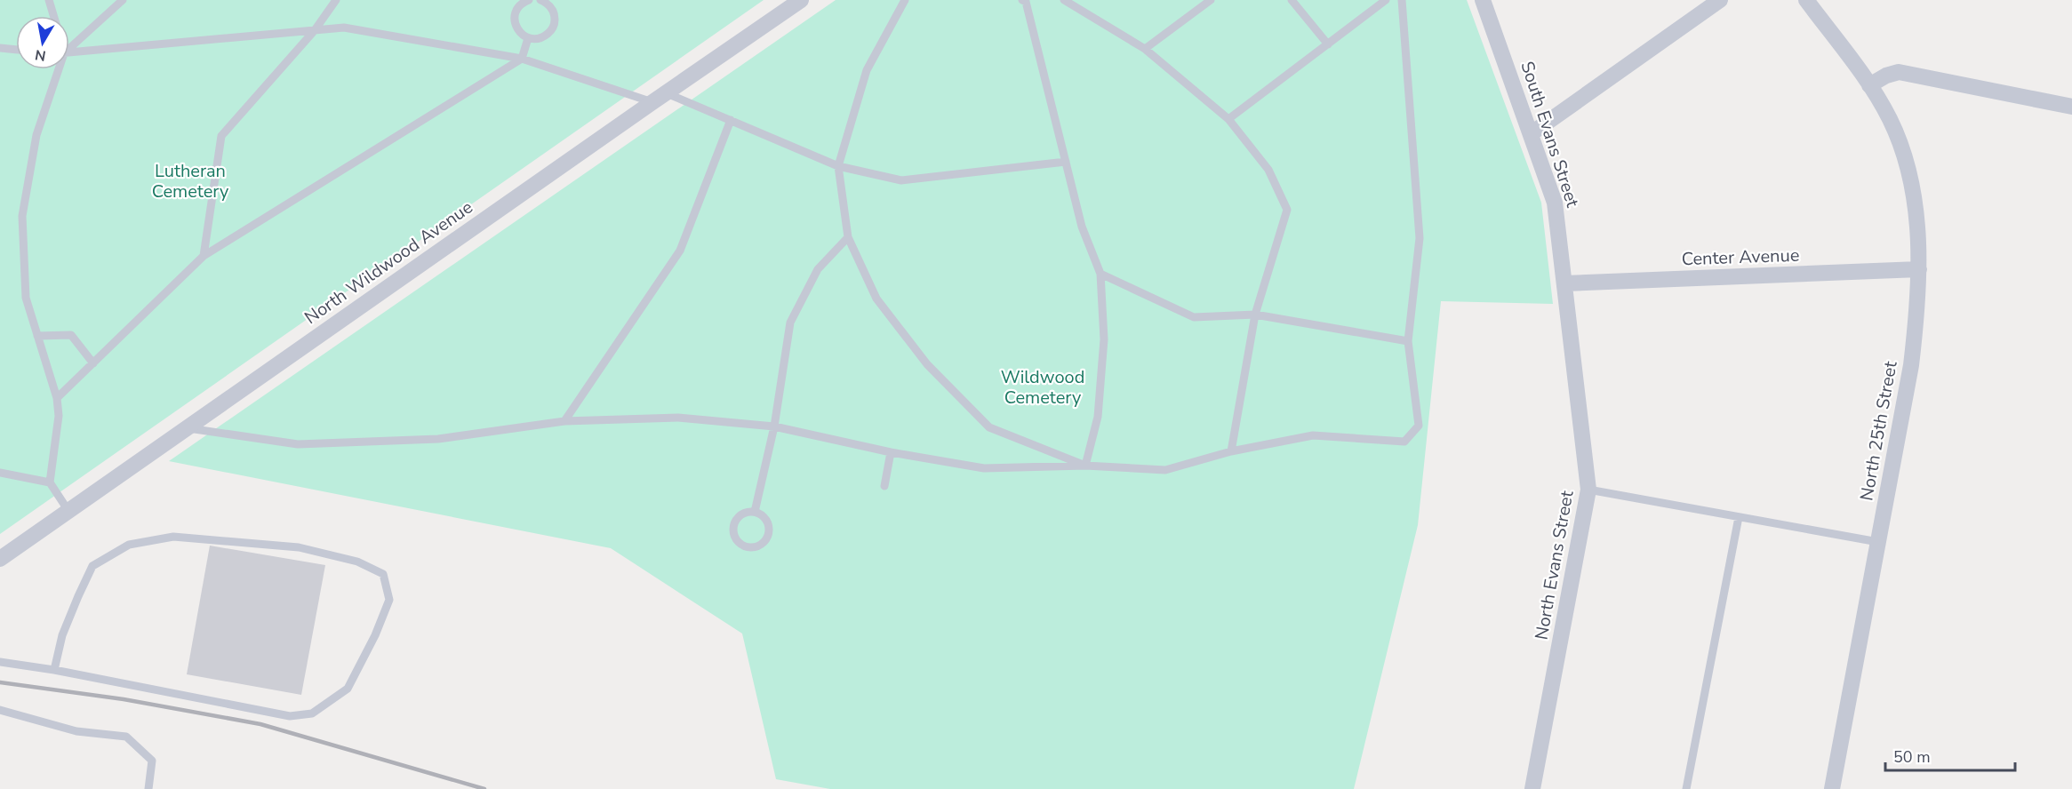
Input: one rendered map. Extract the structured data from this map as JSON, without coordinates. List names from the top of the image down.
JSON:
{
  "streets": {
    "street": [
      "South Evans Street",
      "Center Avenue",
      "North Wildwood Avenue",
      "North 25th Street",
      "North Evans Street"
    ]
  },
  "crossings": [
    ["South Evans Street", "Center Avenue"],
    ["South Evans Street", "North Evans Street"],
    ["Center Avenue", "North 25th Street"],
    ["Center Avenue", "North Evans Street"]
  ],
  "parks": ["Lutheran Cemetery", "Wildwood Cemetery"],
  "scale_bar": "50 m",
  "north": "bottom"
}
